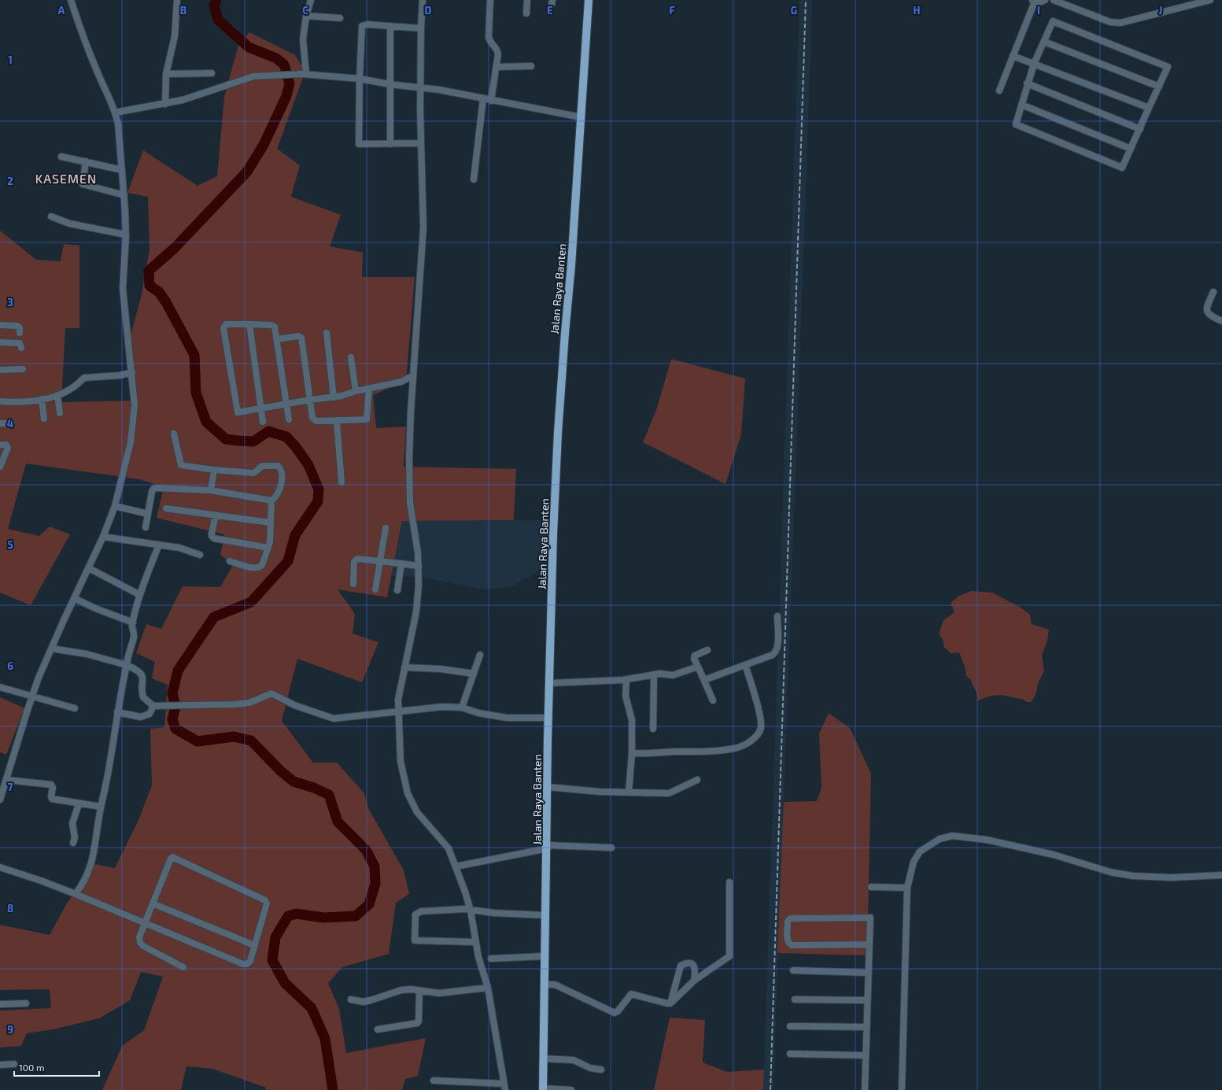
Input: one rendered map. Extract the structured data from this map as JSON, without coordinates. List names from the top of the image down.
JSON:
{
  "streets": {
    "main road": ["Jalan Raya Banten"]
  },
  "districts": ["KASEMEN"],
  "scale_bar": "100 m",
  "grid": {
    "columns": [
      "A",
      "B",
      "C",
      "D",
      "E",
      "F",
      "G",
      "H",
      "I",
      "J"
    ],
    "rows": [
      "1",
      "2",
      "3",
      "4",
      "5",
      "6",
      "7",
      "8",
      "9"
    ]
  }
}
